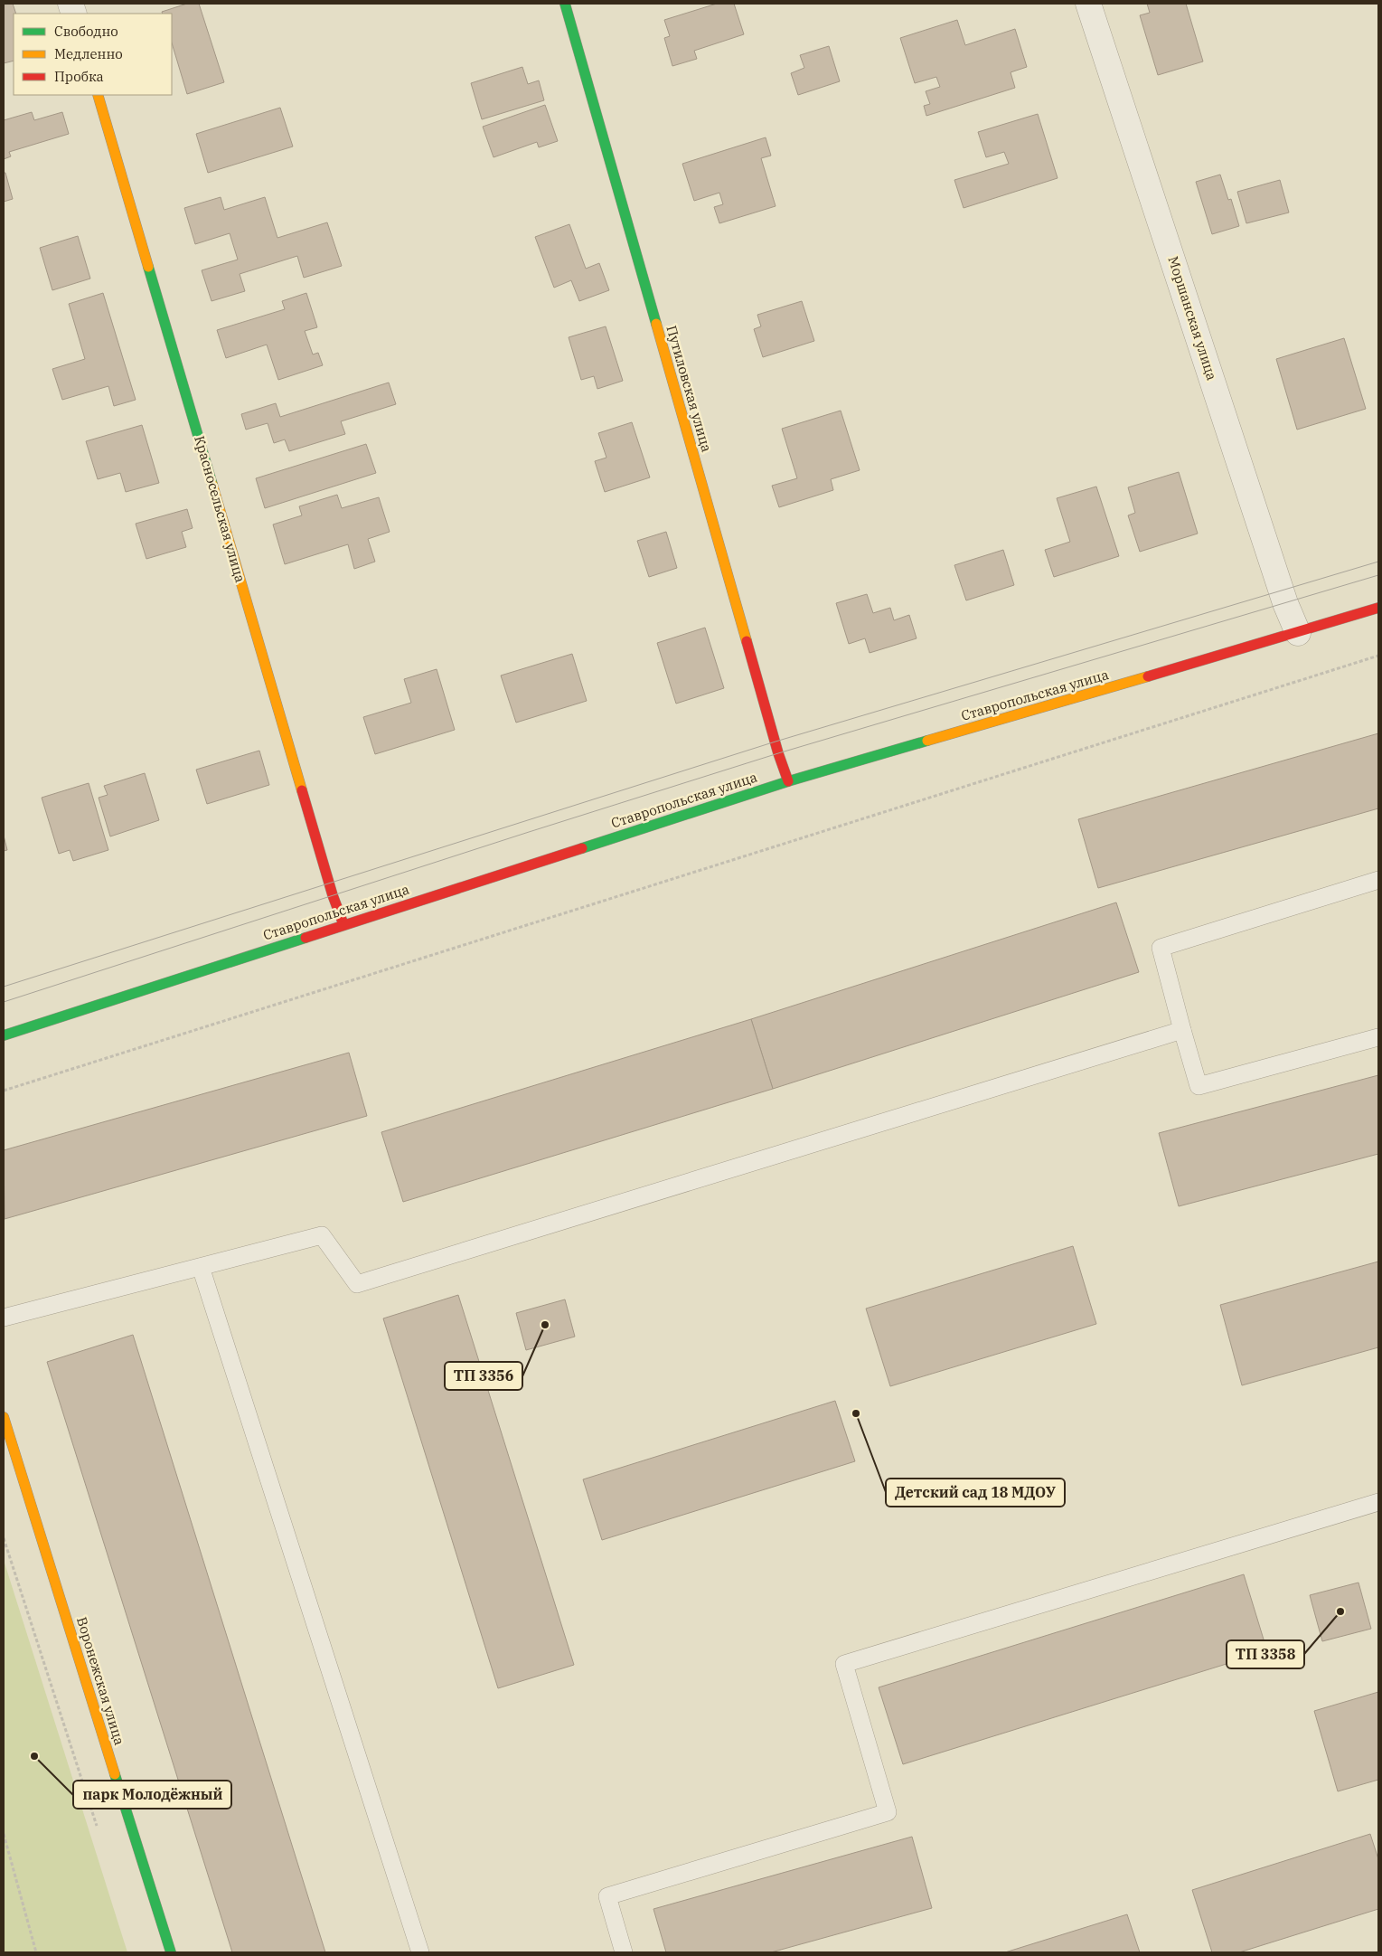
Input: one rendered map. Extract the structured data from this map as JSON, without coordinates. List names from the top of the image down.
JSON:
{
  "streets": {
    "street": [
      "Моршанская улица",
      "Путиловская улица",
      "Красносельская улица",
      "Ставропольская улица",
      "Воронежская улица"
    ]
  },
  "crossings": [
    ["Моршанская улица", "Ставропольская улица"],
    ["Путиловская улица", "Ставропольская улица"],
    ["Красносельская улица", "Ставропольская улица"]
  ],
  "places": [
    "ТП 3356",
    "Детский сад 18 МДОУ",
    "ТП 3358",
    "парк Молодёжный"
  ],
  "legend": ["Свободно", "Медленно", "Пробка"]
}
